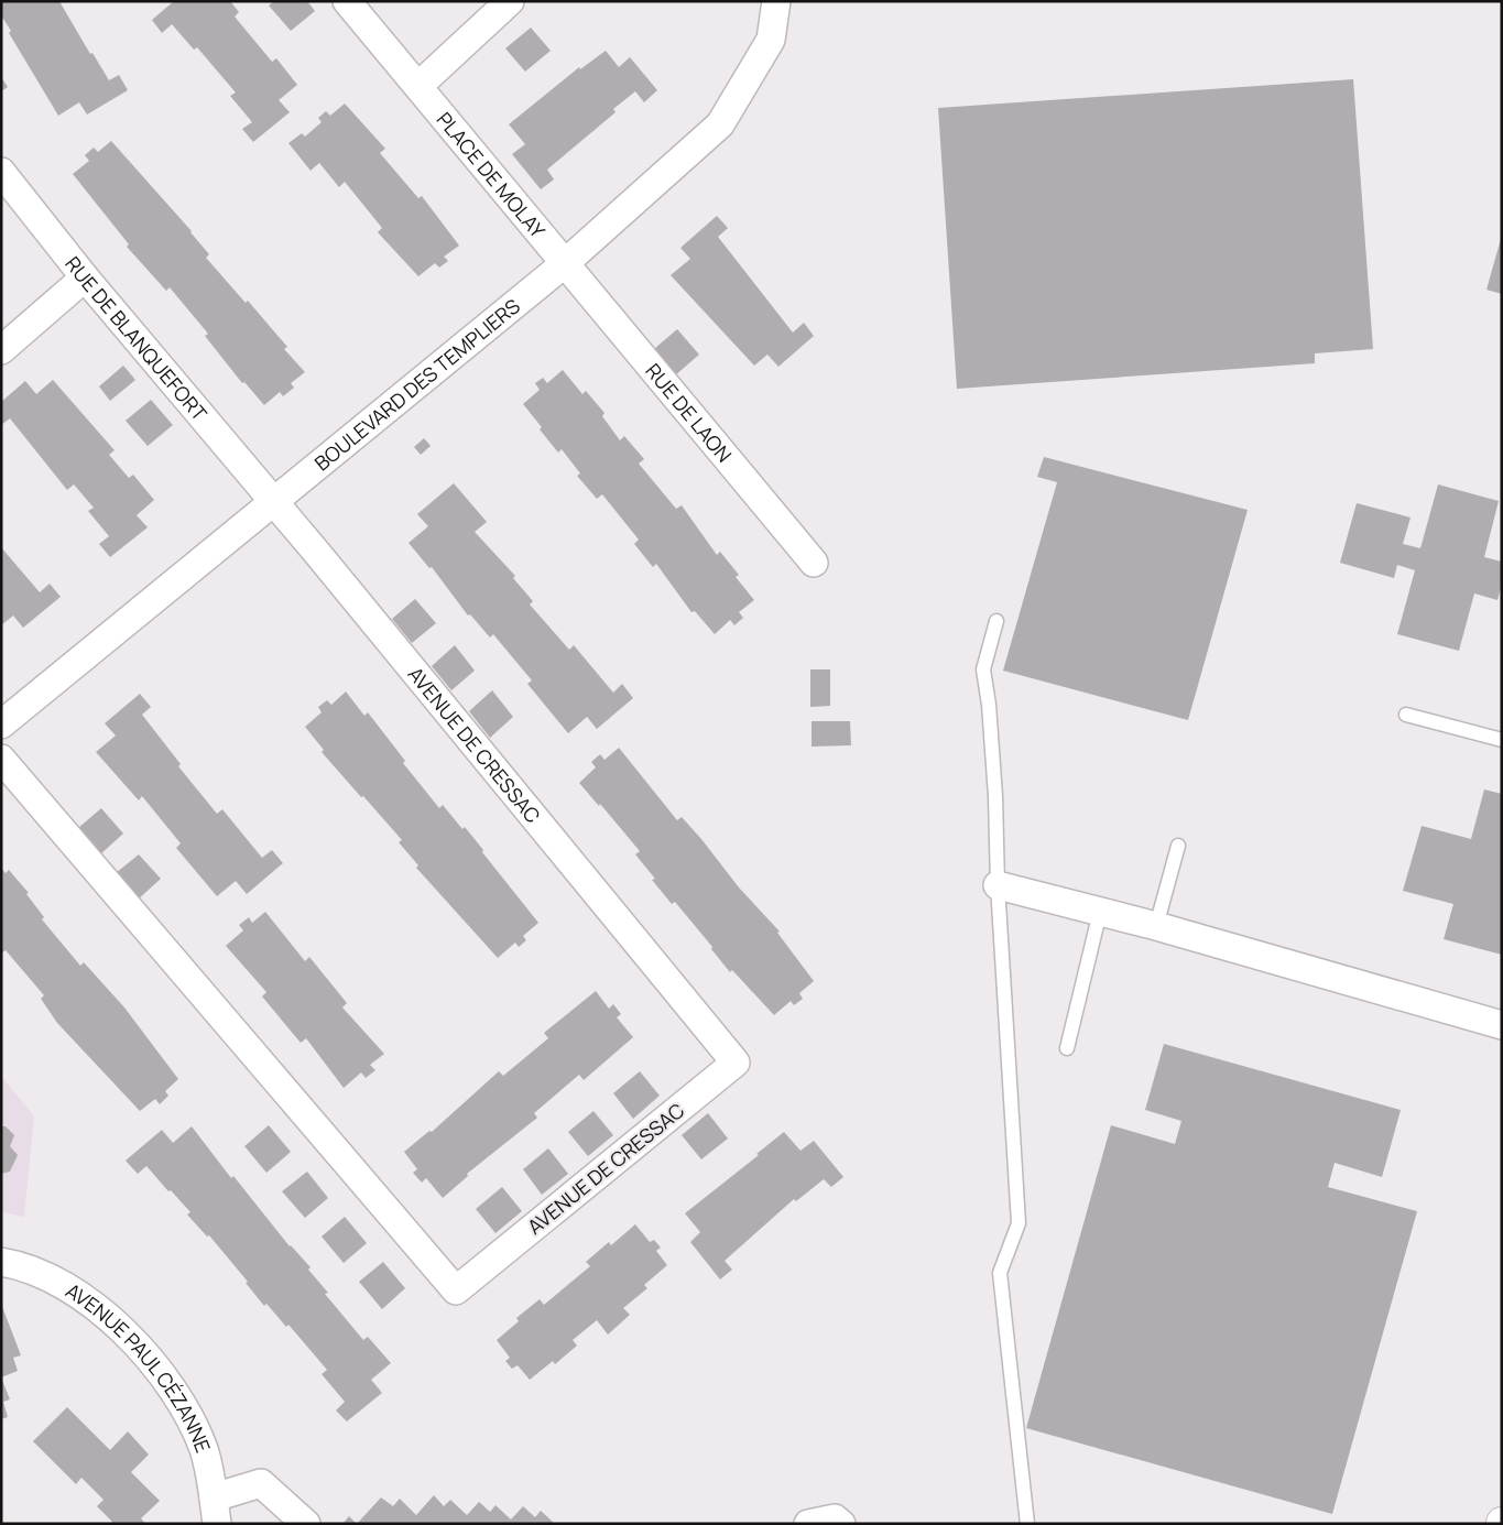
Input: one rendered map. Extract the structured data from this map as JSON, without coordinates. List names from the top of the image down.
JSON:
{
  "streets": {
    "street": [
      "PLACE DE MOLAY",
      "RUE DE BLANQUEFORT",
      "BOULEVARD DES TEMPLIERS",
      "RUE DE LAON",
      "AVENUE DE CRESSAC",
      "AVENUE PAUL CÉZANNE"
    ]
  },
  "crossings": [
    ["PLACE DE MOLAY", "BOULEVARD DES TEMPLIERS"],
    ["PLACE DE MOLAY", "RUE DE LAON"],
    ["RUE DE BLANQUEFORT", "BOULEVARD DES TEMPLIERS"],
    ["RUE DE BLANQUEFORT", "AVENUE DE CRESSAC"],
    ["BOULEVARD DES TEMPLIERS", "RUE DE LAON"],
    ["BOULEVARD DES TEMPLIERS", "AVENUE DE CRESSAC"]
  ]
}
